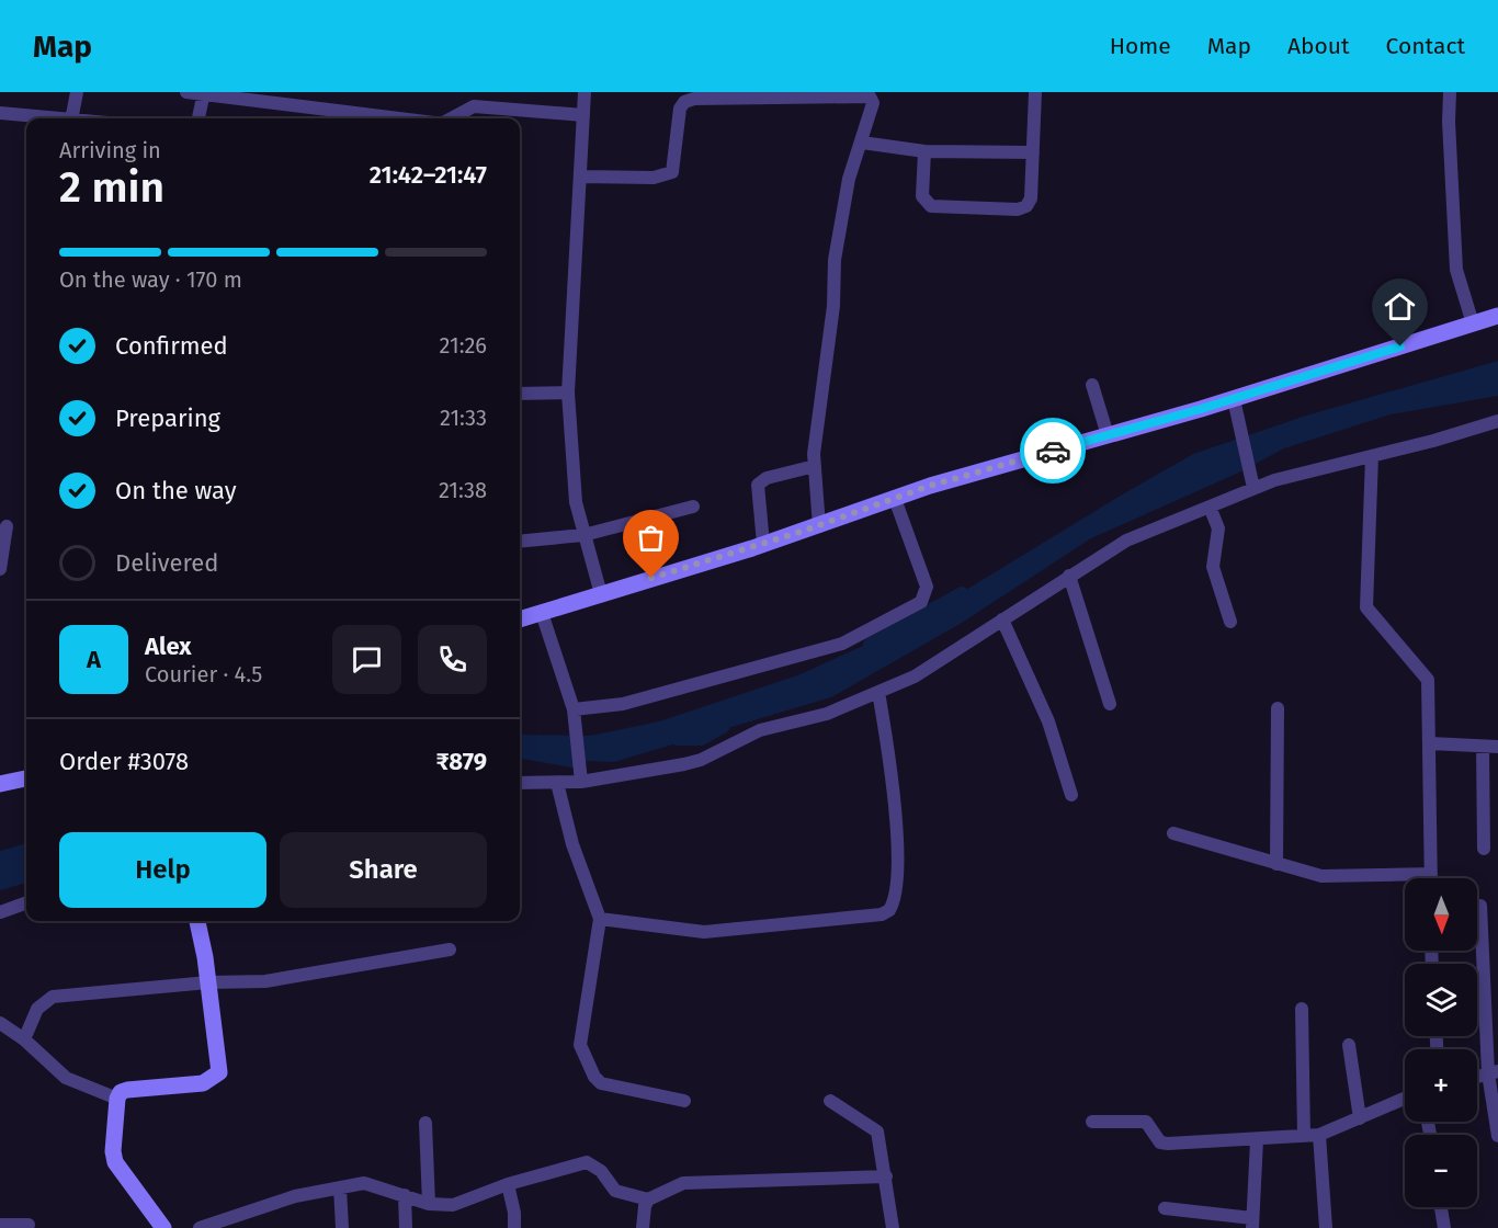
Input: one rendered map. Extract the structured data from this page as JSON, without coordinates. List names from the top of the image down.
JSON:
{
  "north": "bottom",
  "page": {
    "header": "Map",
    "nav": [
      "Home",
      "Map",
      "About",
      "Contact"
    ],
    "heading": ["2 min", "Arriving in", "21:42–21:47"],
    "panel": [
      "Alex",
      "Courier · 4.5",
      "Order #3078",
      "₹879"
    ],
    "bar": "On the way · 170 m",
    "list": [
      ["Confirmed", "21:26"],
      ["Preparing", "21:33"],
      ["On the way", "21:38"],
      "Delivered"
    ],
    "round": "A",
    "buttons": ["Help", "Share"],
    "map_buttons": ["+", "−"]
  }
}
